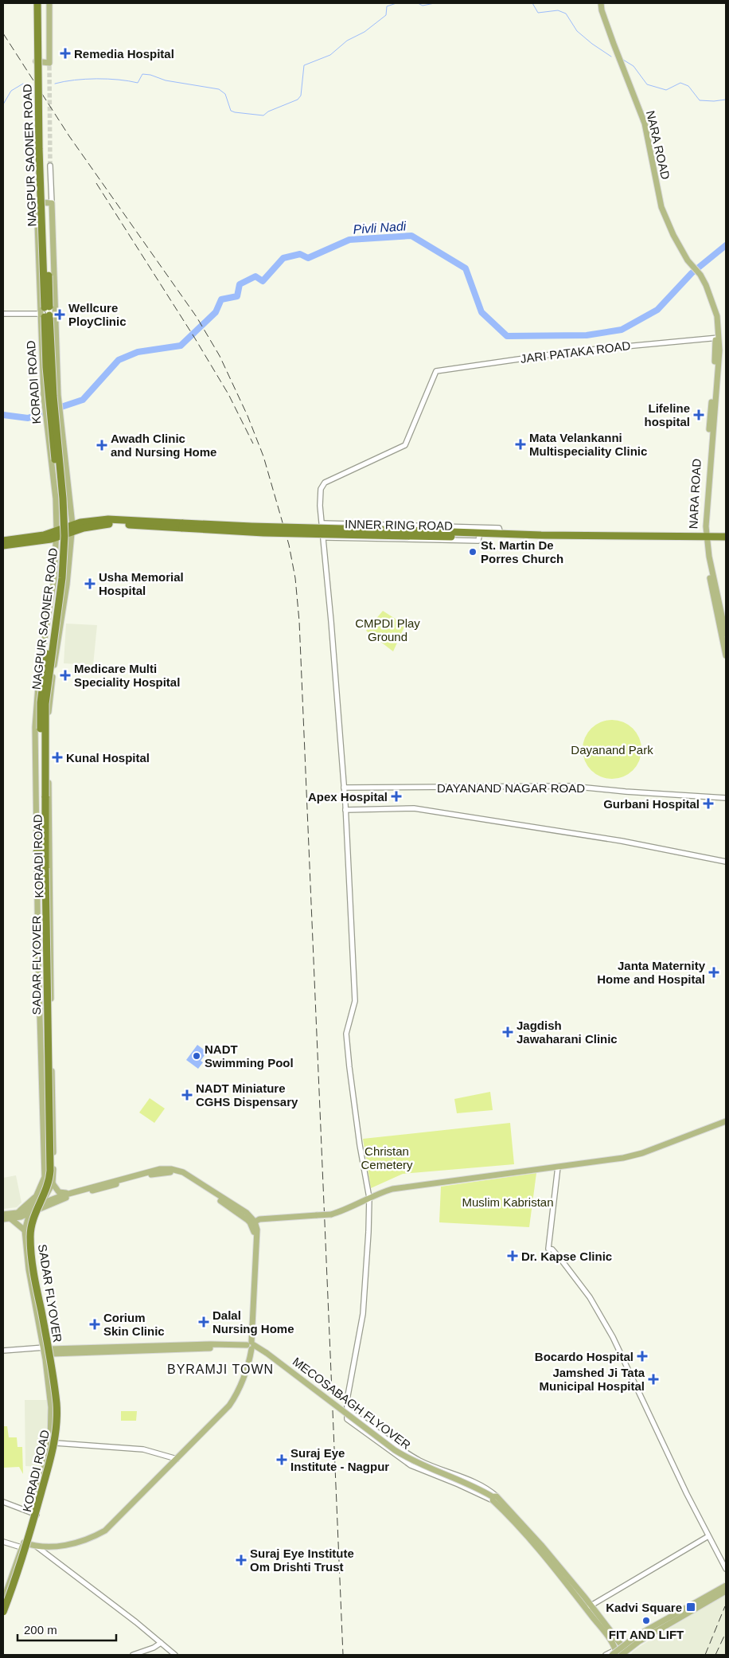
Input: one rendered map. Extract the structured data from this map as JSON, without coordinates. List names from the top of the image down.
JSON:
{
  "streets": {
    "highway": ["NAGPUR SAONER ROAD", "INNER RING ROAD", "SADAR FLYOVER"],
    "main road": ["NARA ROAD", "KORADI ROAD", "MECOSABAGH FLYOVER"],
    "street": ["JARI PATAKA ROAD", "DAYANAND NAGAR ROAD"]
  },
  "crossings": [
    ["NARA ROAD", "JARI PATAKA ROAD"],
    ["NARA ROAD", "INNER RING ROAD"],
    ["NAGPUR SAONER ROAD", "KORADI ROAD"],
    ["NAGPUR SAONER ROAD", "SADAR FLYOVER"],
    ["KORADI ROAD", "INNER RING ROAD"],
    ["KORADI ROAD", "SADAR FLYOVER"]
  ],
  "districts": ["BYRAMJI TOWN"],
  "water": ["Pivli Nadi"],
  "parks": [
    "CMPDI Play Ground",
    "Dayanand Park",
    "Christan Cemetery",
    "Muslim Kabristan"
  ],
  "places": {
    "health": [
      "Remedia Hospital",
      "Wellcure PloyClinic",
      "Lifeline hospital",
      "Mata Velankanni Multispeciality Clinic",
      "Awadh Clinic and Nursing Home",
      "Usha Memorial Hospital",
      "Medicare Multi Speciality Hospital",
      "Kunal Hospital",
      "Apex Hospital",
      "Gurbani Hospital",
      "Janta Maternity Home and Hospital",
      "Jagdish Jawaharani Clinic",
      "NADT Miniature CGHS Dispensary",
      "Dr. Kapse Clinic",
      "Dalal Nursing Home",
      "Corium Skin Clinic",
      "Bocardo Hospital",
      "Jamshed Ji Tata Municipal Hospital",
      "Suraj Eye Institute - Nagpur",
      "Suraj Eye Institute Om Drishti Trust"
    ],
    "other": ["St. Martin De Porres Church", "NADT Swimming Pool", "FIT AND LIFT"],
    "transit": ["Kadvi Square"]
  },
  "scale_bar": "200 m"
}
